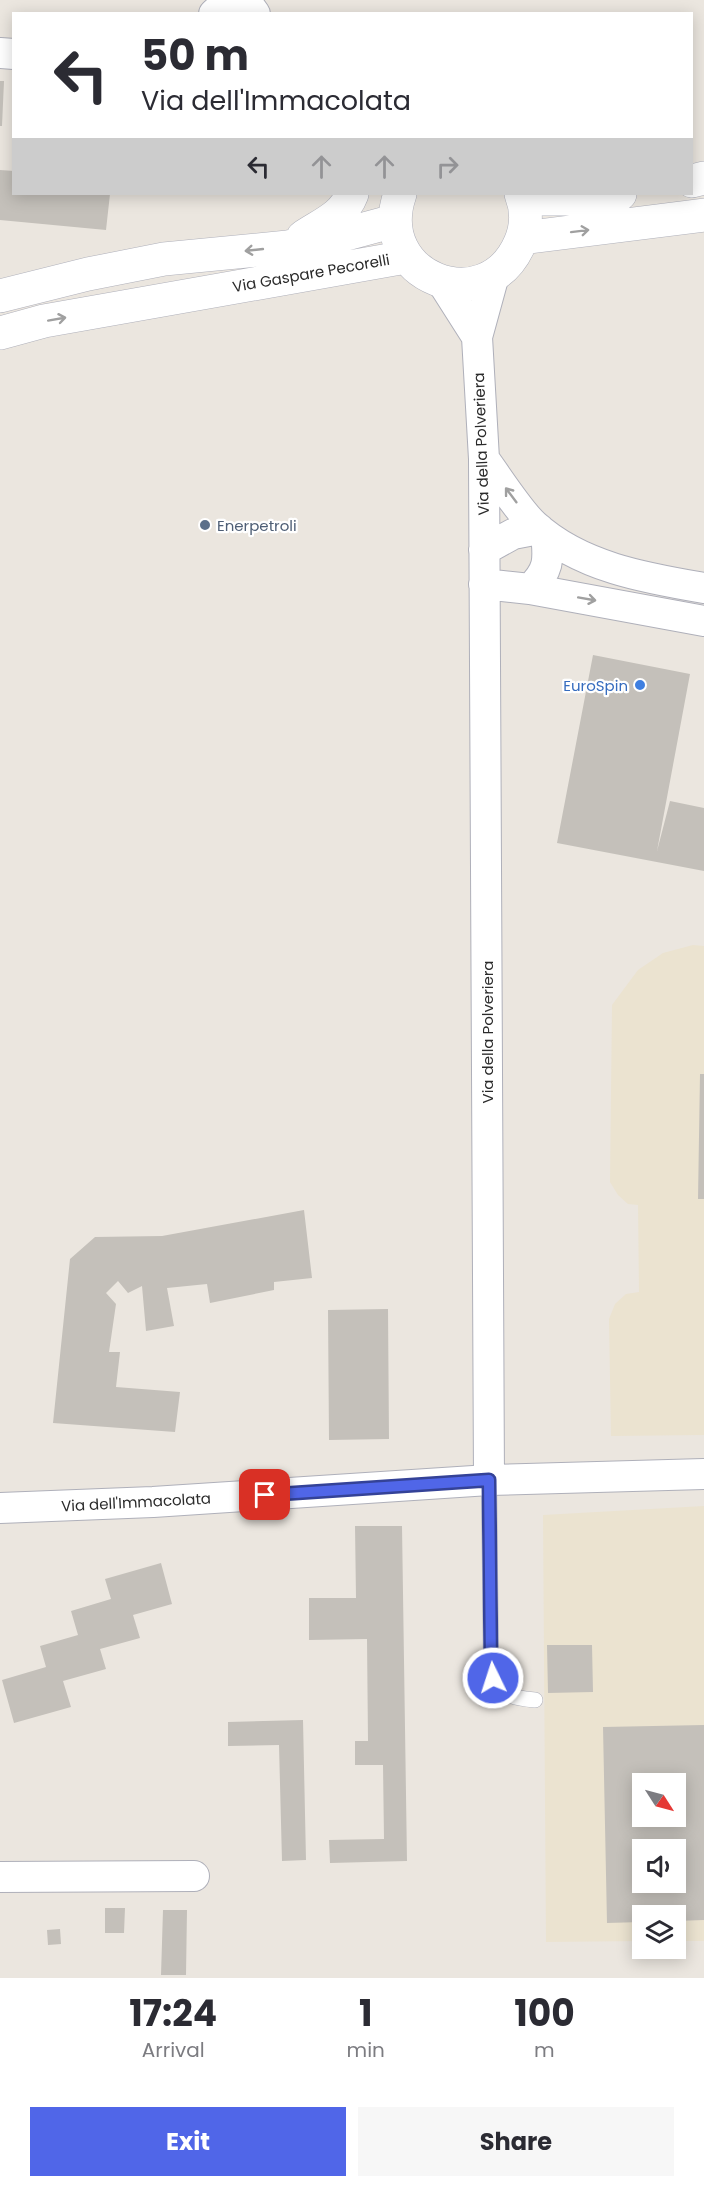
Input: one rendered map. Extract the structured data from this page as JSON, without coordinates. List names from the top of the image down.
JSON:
{
  "streets": {
    "street": ["Via Gaspare Pecorelli", "Via della Polveriera", "Via dell'Immacolata"]
  },
  "crossings": [
    ["Via Gaspare Pecorelli", "Via della Polveriera"],
    ["Via della Polveriera", "Via dell'Immacolata"]
  ],
  "places": ["Enerpetroli", "EuroSpin"],
  "north": "bottom right",
  "page": {
    "turn": ["50 m", "Via dell'Immacolata"],
    "eta": [
      "17:24",
      "Arrival",
      "1",
      "min",
      "100",
      "m"
    ],
    "buttons": ["Exit", "Share"]
  }
}
